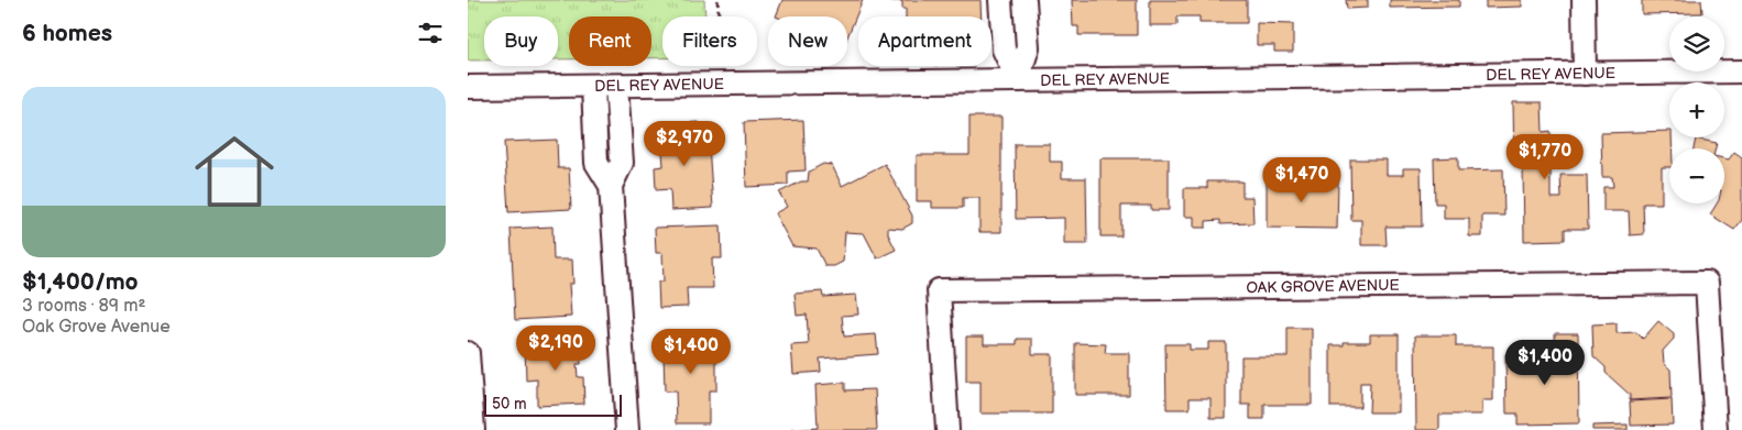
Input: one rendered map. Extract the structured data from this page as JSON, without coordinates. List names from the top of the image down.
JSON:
{
  "streets": {
    "street": ["DEL REY AVENUE", "OAK GROVE AVENUE"]
  },
  "scale_bar": "50 m",
  "page": {
    "heading": "6 homes",
    "map_buttons": ["+", "−"],
    "chip": [
      "Buy",
      "Rent",
      "Filters",
      "New",
      "Apartment"
    ],
    "list": [
      {
        "name": "$1,400/mo",
        "note": "3 rooms · 89 m² · Oak Grove Avenue"
      }
    ],
    "price": [
      "$2,970",
      "$1,770",
      "$1,470",
      "$2,190",
      "$1,400",
      "$1,400"
    ],
    "scale": "50 m"
  }
}
